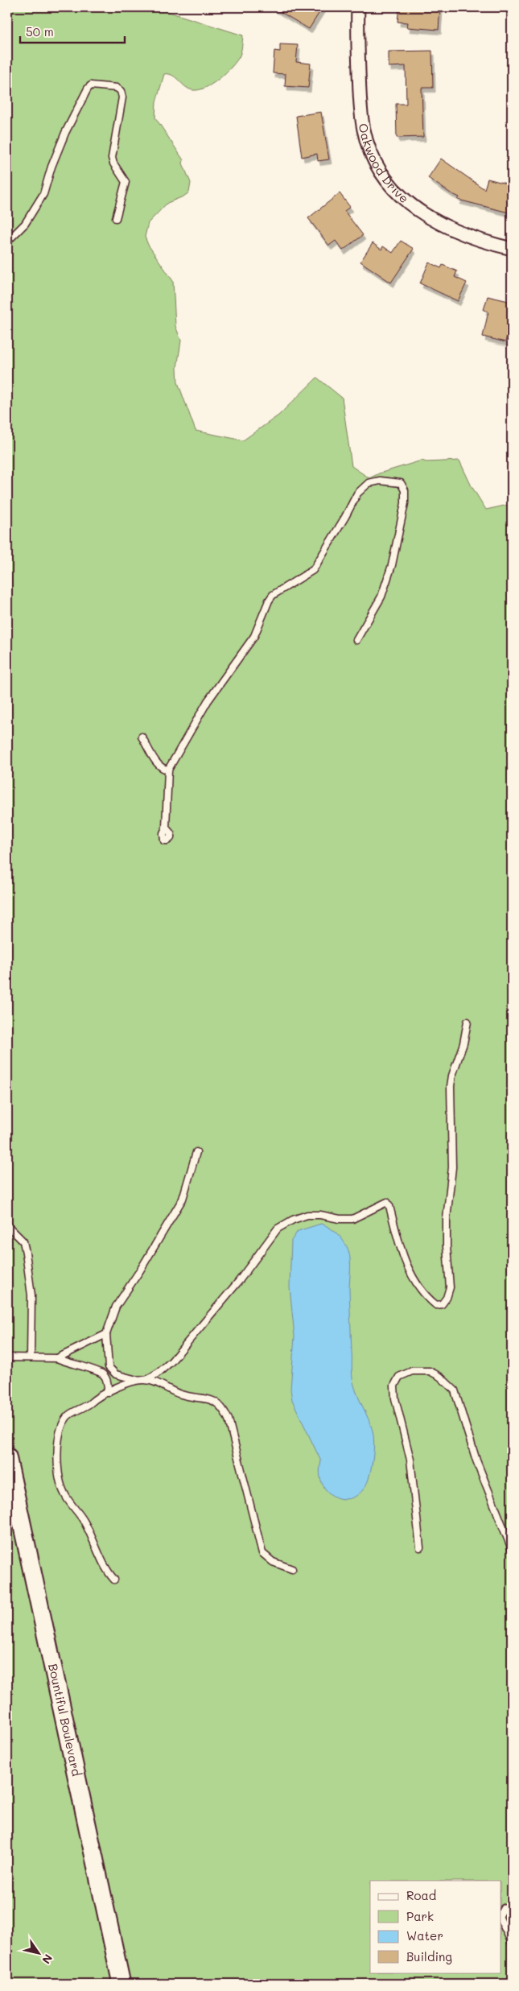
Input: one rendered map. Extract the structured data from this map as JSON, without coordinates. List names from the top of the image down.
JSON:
{
  "streets": {
    "main road": ["Bountiful Boulevard"],
    "street": ["Oakwood Drive"]
  },
  "legend": [
    "Road",
    "Park",
    "Water",
    "Building"
  ],
  "scale_bar": "50 m",
  "north": "bottom right"
}
